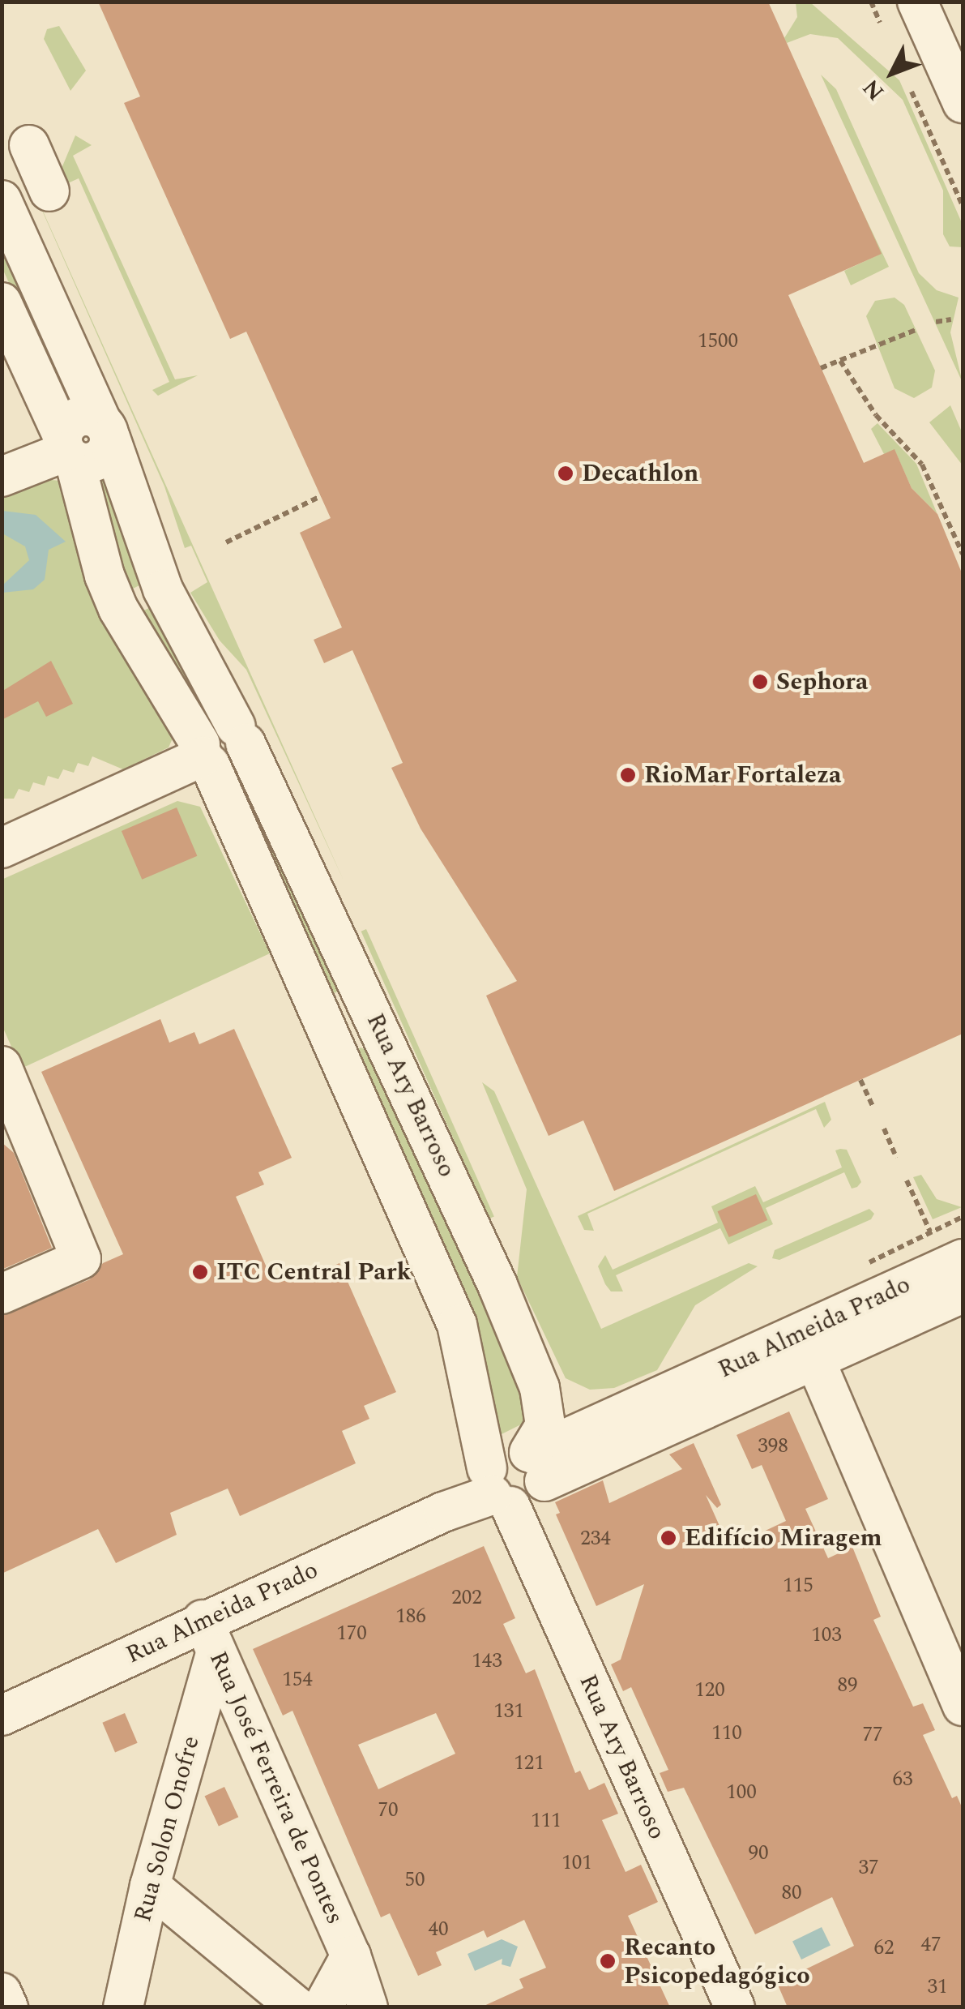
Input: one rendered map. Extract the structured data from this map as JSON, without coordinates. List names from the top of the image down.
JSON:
{
  "streets": {
    "street": [
      "Rua Ary Barroso",
      "Rua Almeida Prado",
      "Rua José Ferreira de Pontes",
      "Rua Solon Onofre"
    ]
  },
  "crossings": [
    ["Rua Ary Barroso", "Rua Almeida Prado"],
    ["Rua Almeida Prado", "Rua José Ferreira de Pontes"],
    ["Rua Almeida Prado", "Rua Solon Onofre"],
    ["Rua José Ferreira de Pontes", "Rua Solon Onofre"]
  ],
  "places": [
    "Decathlon",
    "Sephora",
    "RioMar Fortaleza",
    "ITC Central Park",
    "Edifício Miragem",
    "Recanto Psicopedagógico"
  ],
  "house_numbers": [
    "1500",
    "398",
    "234",
    "115",
    "202",
    "186",
    "170",
    "103",
    "143",
    "154",
    "89",
    "120",
    "131",
    "110",
    "77",
    "121",
    "63",
    "100",
    "70",
    "111",
    "90",
    "101",
    "37",
    "50",
    "80",
    "40",
    "47",
    "62",
    "31"
  ],
  "north": "bottom left"
}
